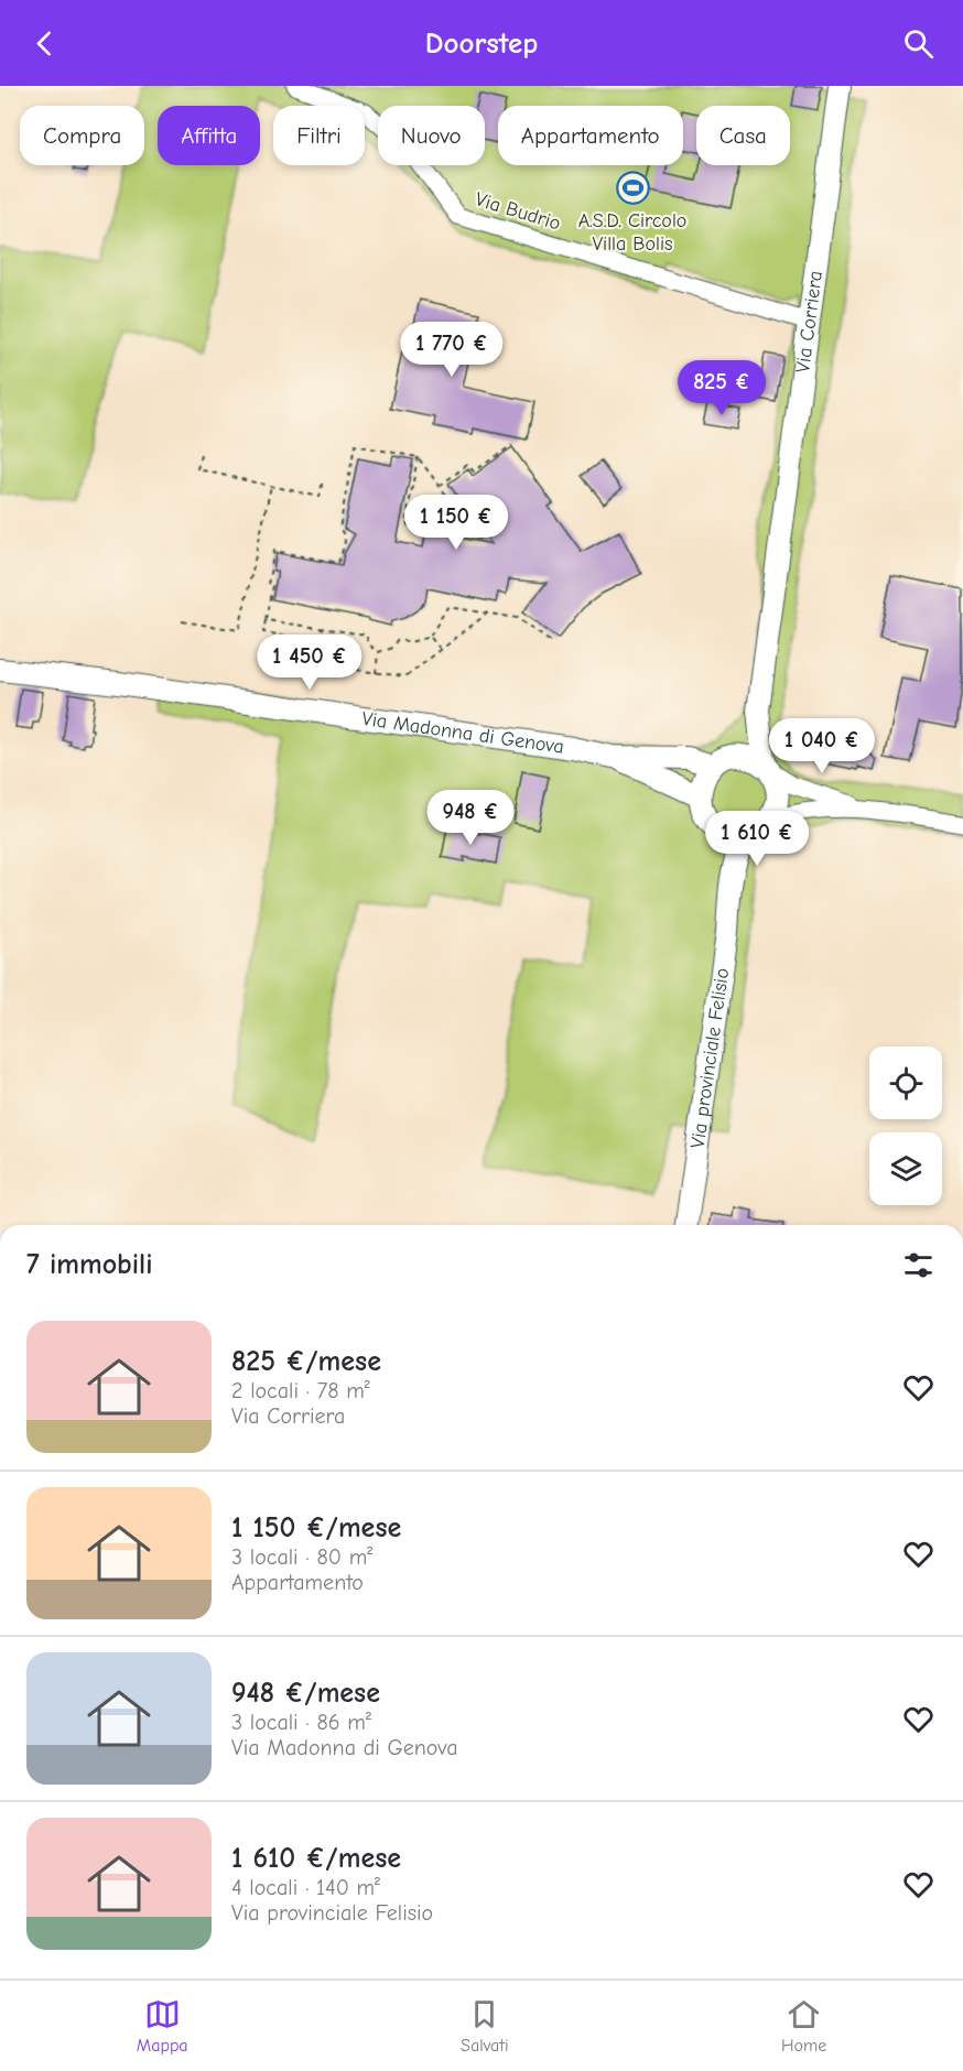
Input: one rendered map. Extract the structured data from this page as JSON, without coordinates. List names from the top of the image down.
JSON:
{
  "streets": {
    "main road": ["Via Corriera", "Via Madonna di Genova", "Via provinciale Felisio"],
    "street": ["Via Budrio"]
  },
  "crossings": [
    ["Via Budrio", "Via Corriera"],
    ["Via Corriera", "Via Madonna di Genova"]
  ],
  "places": {
    "sports": ["A.S.D. Circolo Villa Bolis"]
  },
  "page": {
    "header": "Doorstep",
    "chip": [
      "Compra",
      "Affitta",
      "Filtri",
      "Nuovo",
      "Appartamento",
      "Casa"
    ],
    "price": [
      "1 770 €",
      "825 €",
      "1 150 €",
      "1 450 €",
      "1 040 €",
      "948 €",
      "1 610 €"
    ],
    "heading": "7 immobili",
    "list": [
      {
        "name": "825 €/mese",
        "note": "2 locali · 78 m² · Via Corriera"
      },
      {
        "name": "1 150 €/mese",
        "note": "3 locali · 80 m² · Appartamento"
      },
      {
        "name": "948 €/mese",
        "note": "3 locali · 86 m² · Via Madonna di Genova"
      },
      {
        "name": "1 610 €/mese",
        "note": "4 locali · 140 m² · Via provinciale Felisio"
      }
    ],
    "tabs": ["Mappa", "Salvati", "Home"]
  }
}
